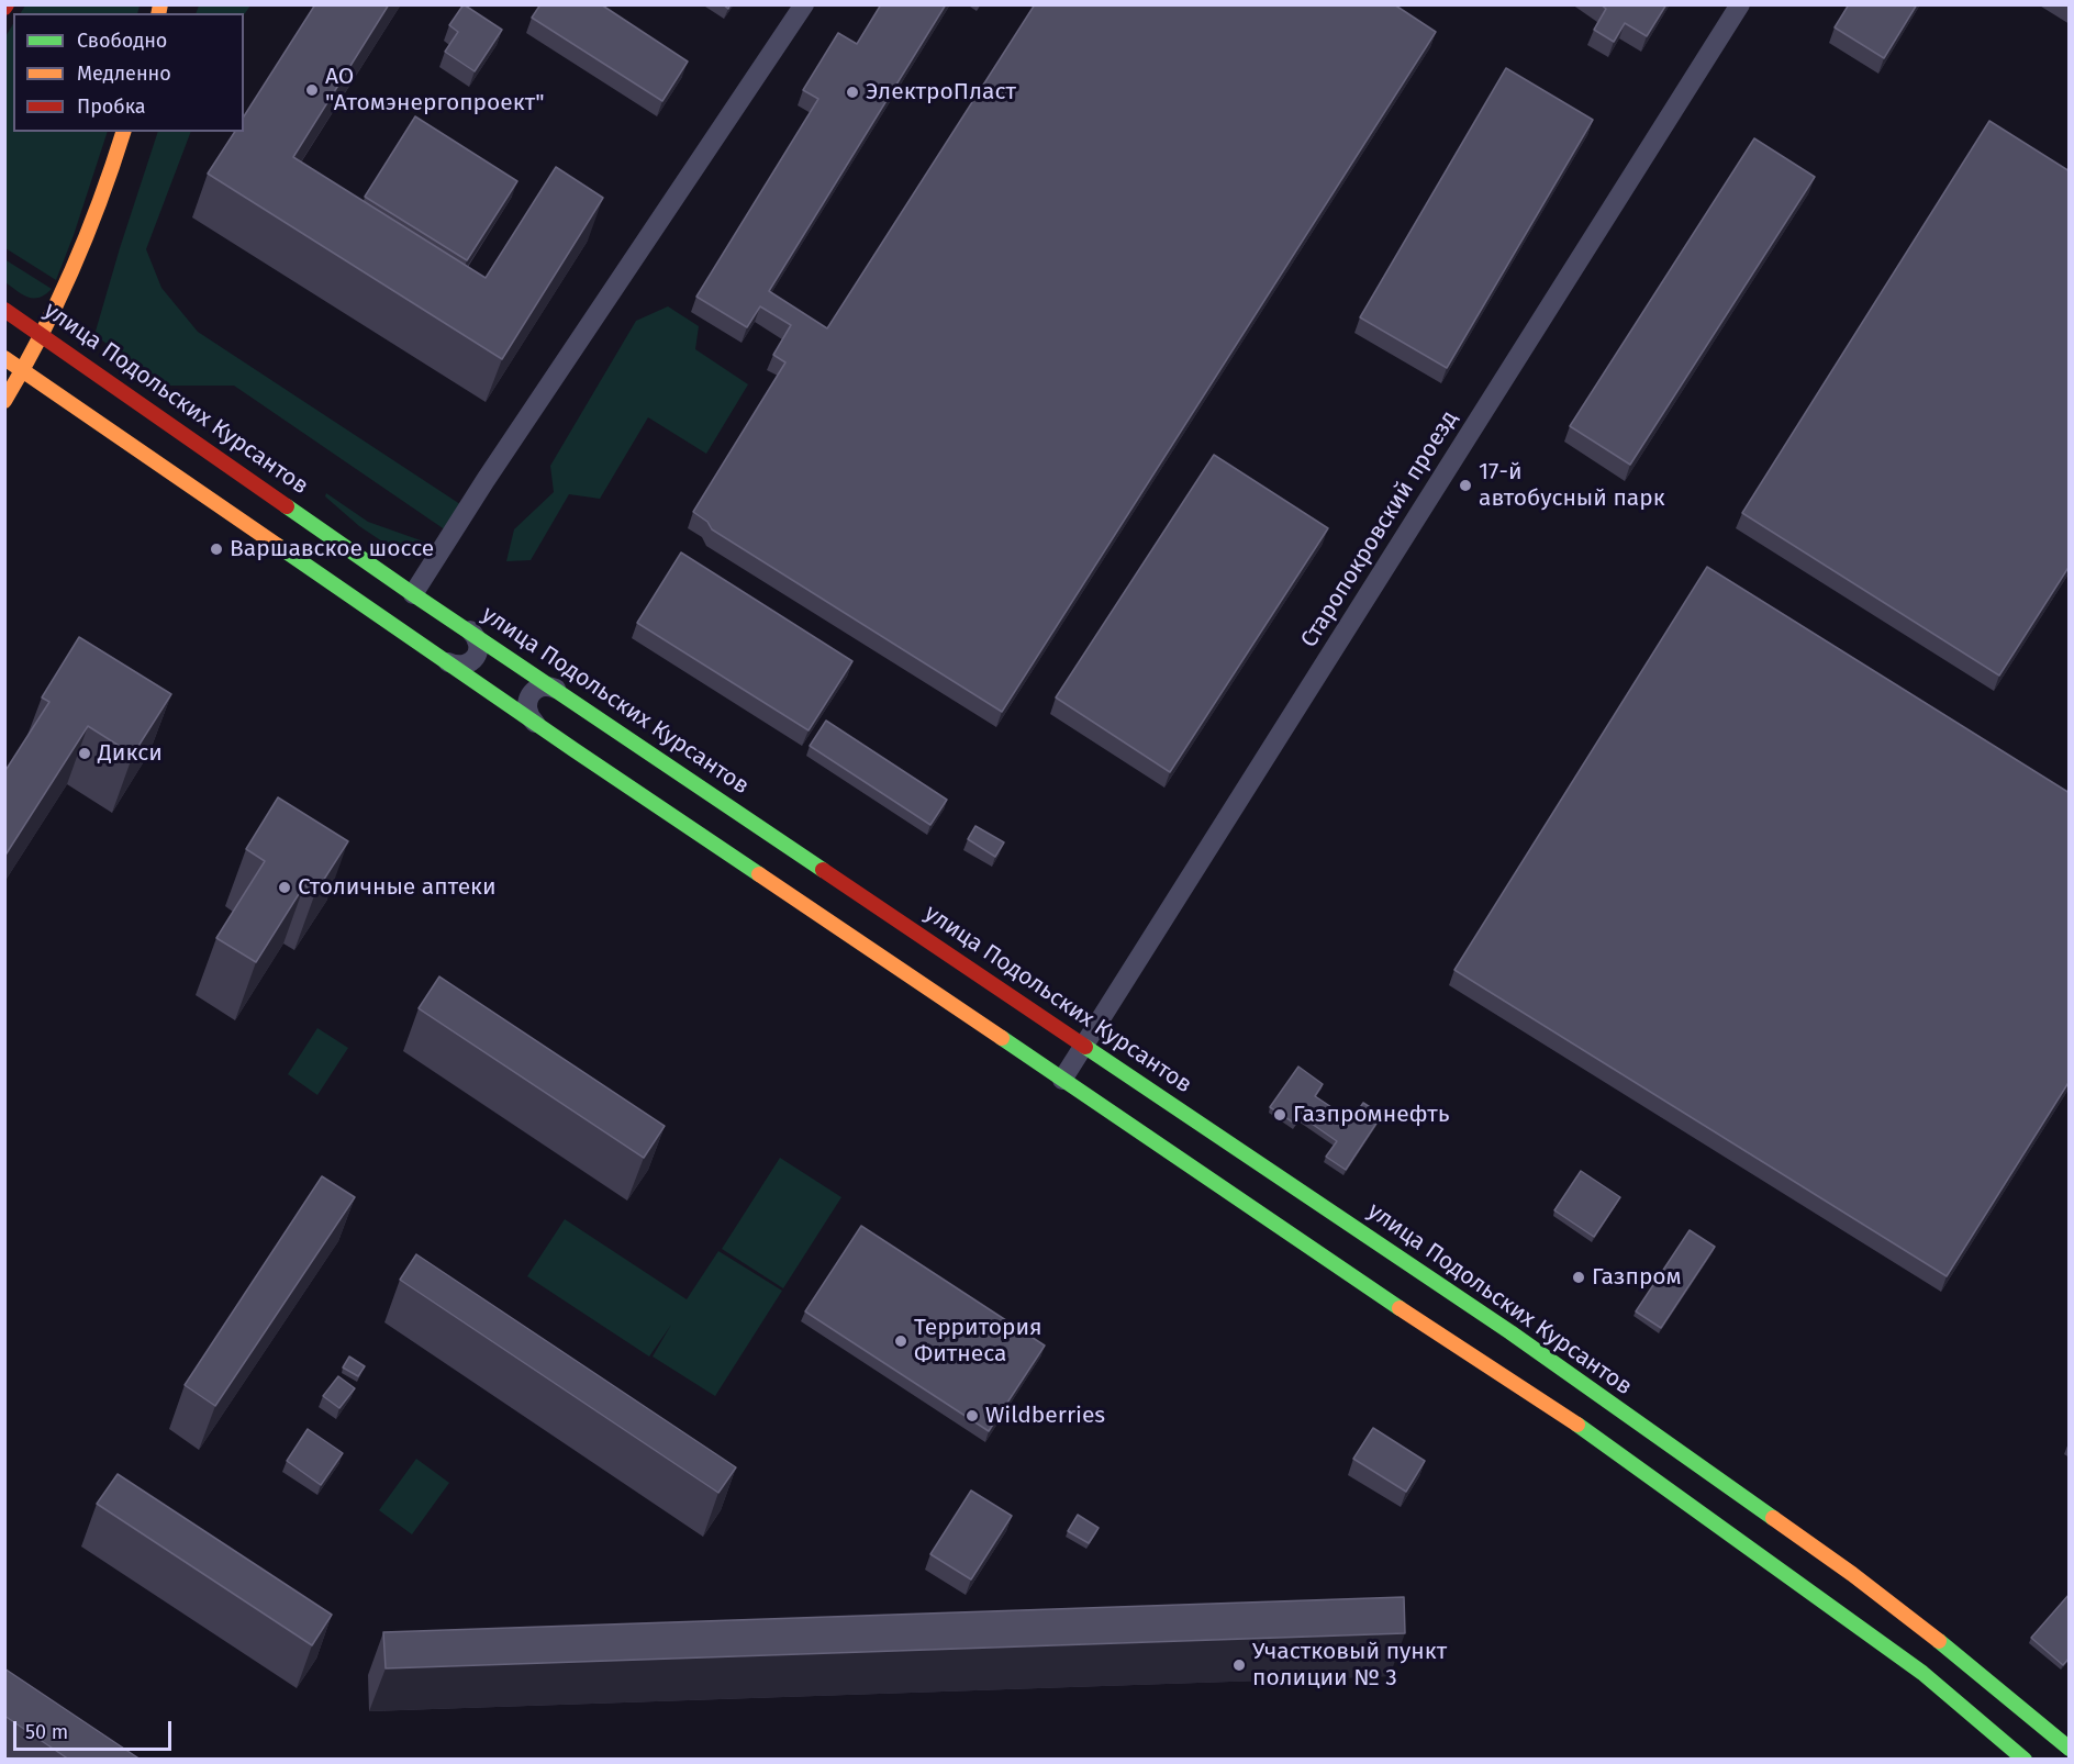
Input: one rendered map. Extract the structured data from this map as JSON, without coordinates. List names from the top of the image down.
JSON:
{
  "streets": {
    "main road": ["улица Подольских Курсантов"],
    "street": ["Старопокровский проезд"]
  },
  "crossings": [
    ["улица Подольских Курсантов", "Старопокровский проезд"]
  ],
  "places": [
    "АО \"Атомэнергопроект\"",
    "ЭлектроПласт",
    "17-й автобусный парк",
    "Варшавское шоссе",
    "Дикси",
    "Столичные аптеки",
    "Газпромнефть",
    "Газпром",
    "Территория Фитнеса",
    "Wildberries",
    "Участковый пункт полиции № 3"
  ],
  "legend": ["Свободно", "Медленно", "Пробка"],
  "scale_bar": "50 m"
}
